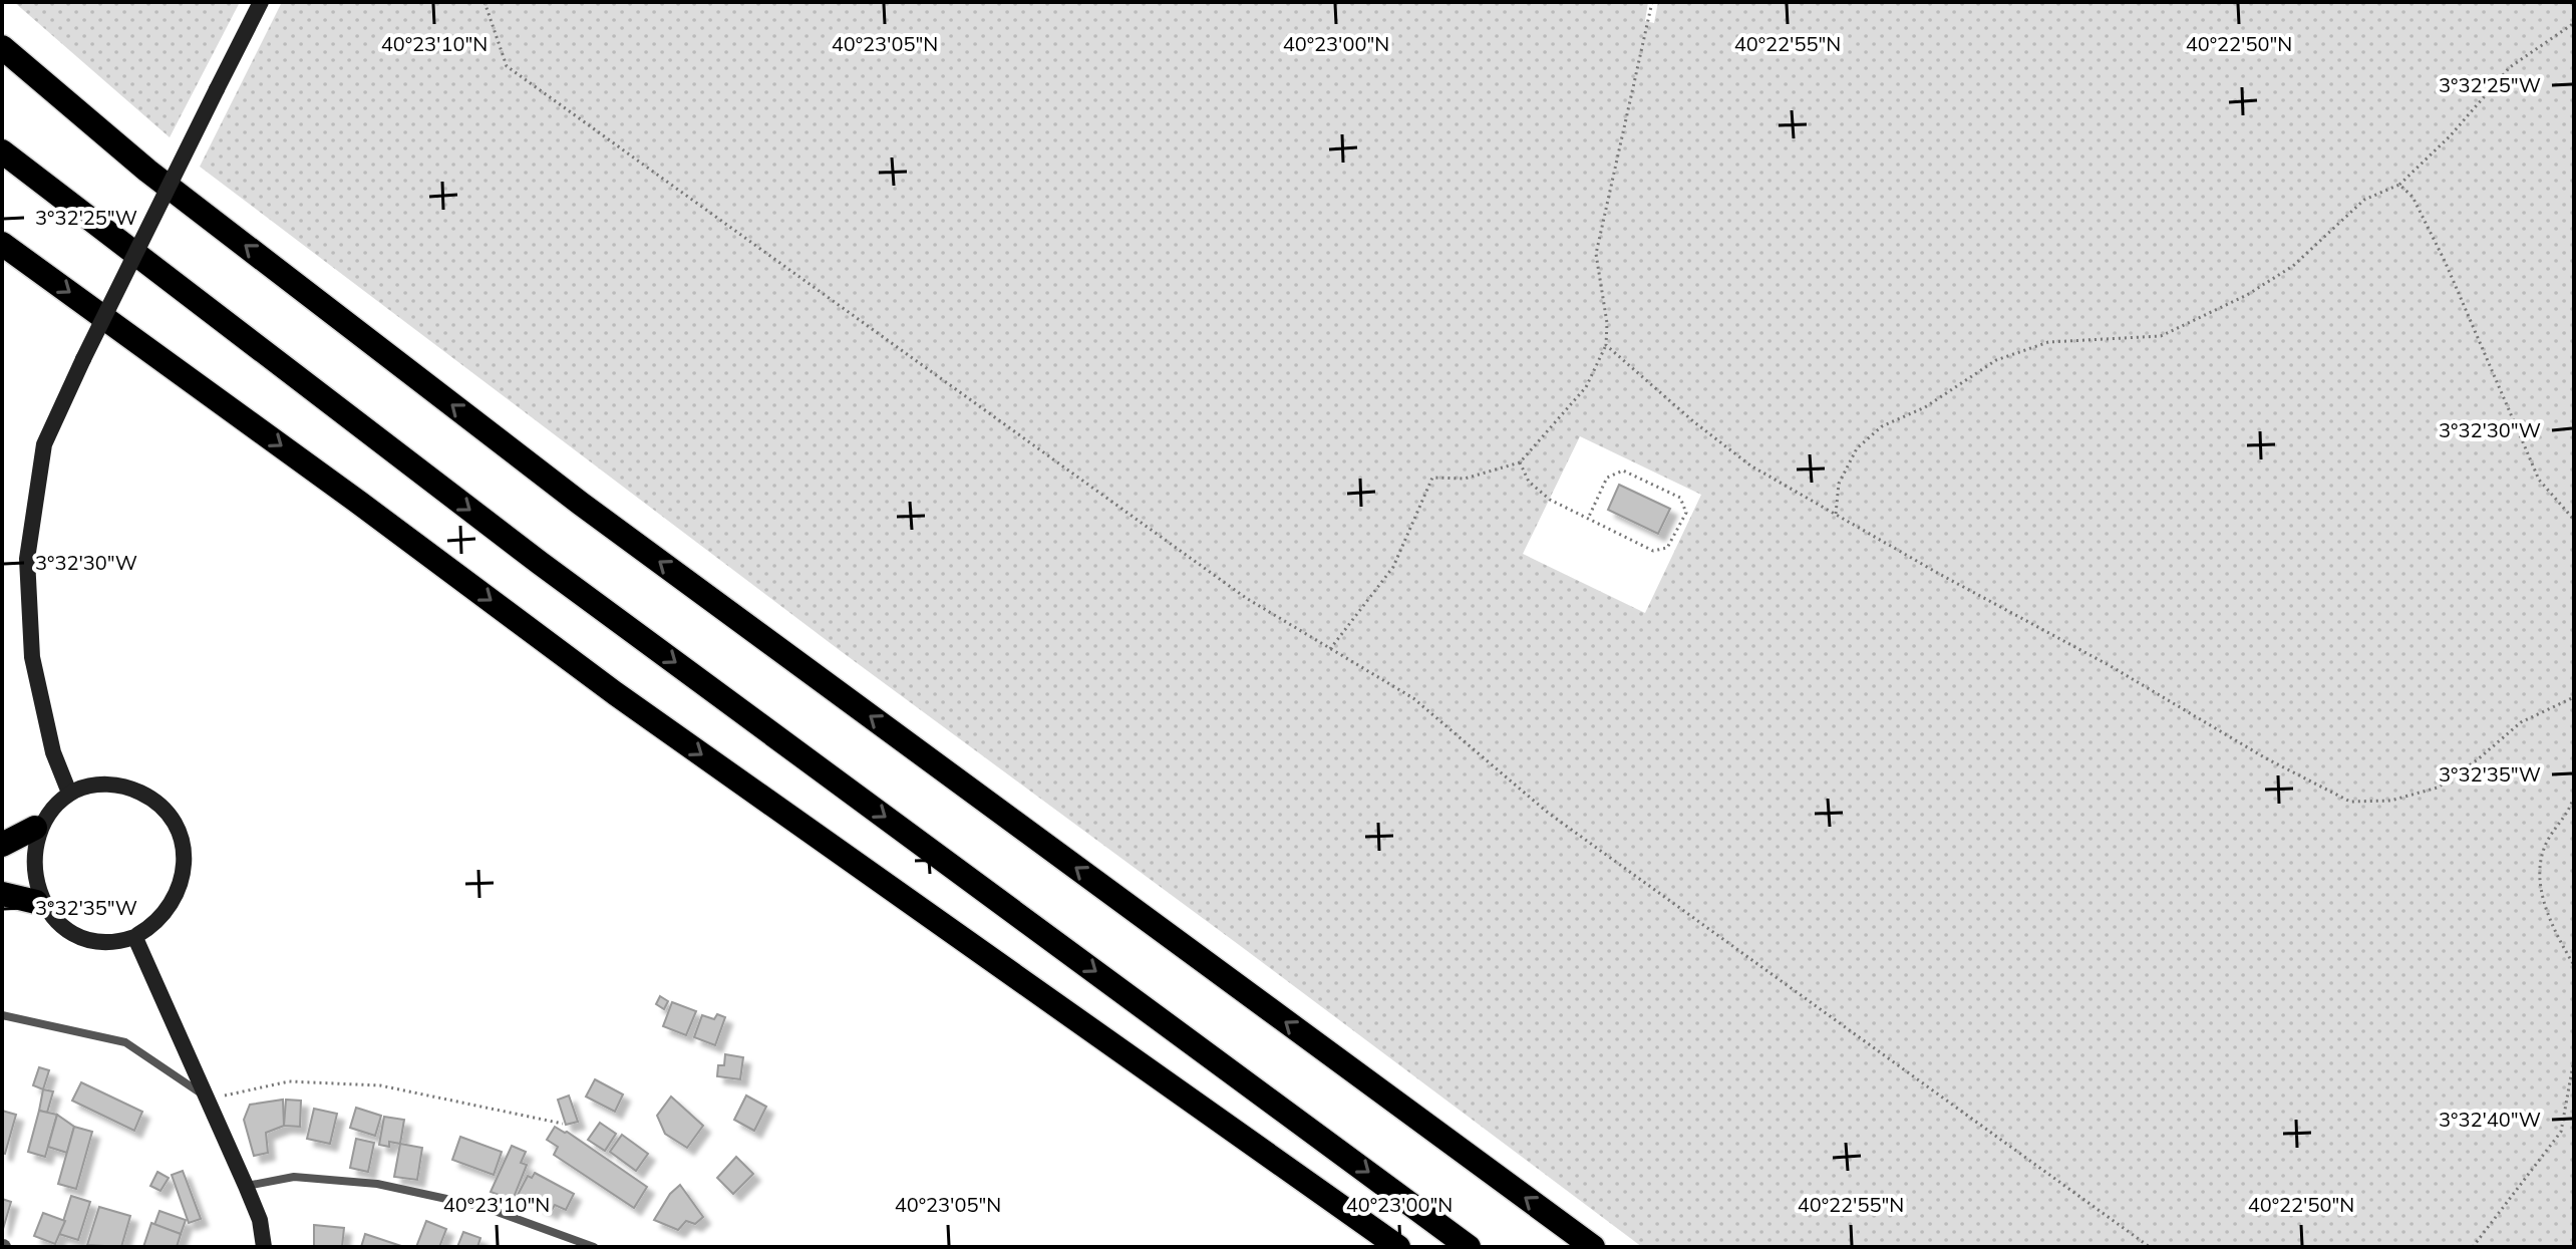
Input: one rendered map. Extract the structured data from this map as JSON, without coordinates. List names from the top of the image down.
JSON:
{
  "coordinates": [
    "40°23'10\"N",
    "40°23'05\"N",
    "40°23'00\"N",
    "40°22'55\"N",
    "40°22'50\"N",
    "3°32'25\"W",
    "3°32'30\"W",
    "3°32'35\"W",
    "3°32'40\"W"
  ]
}
